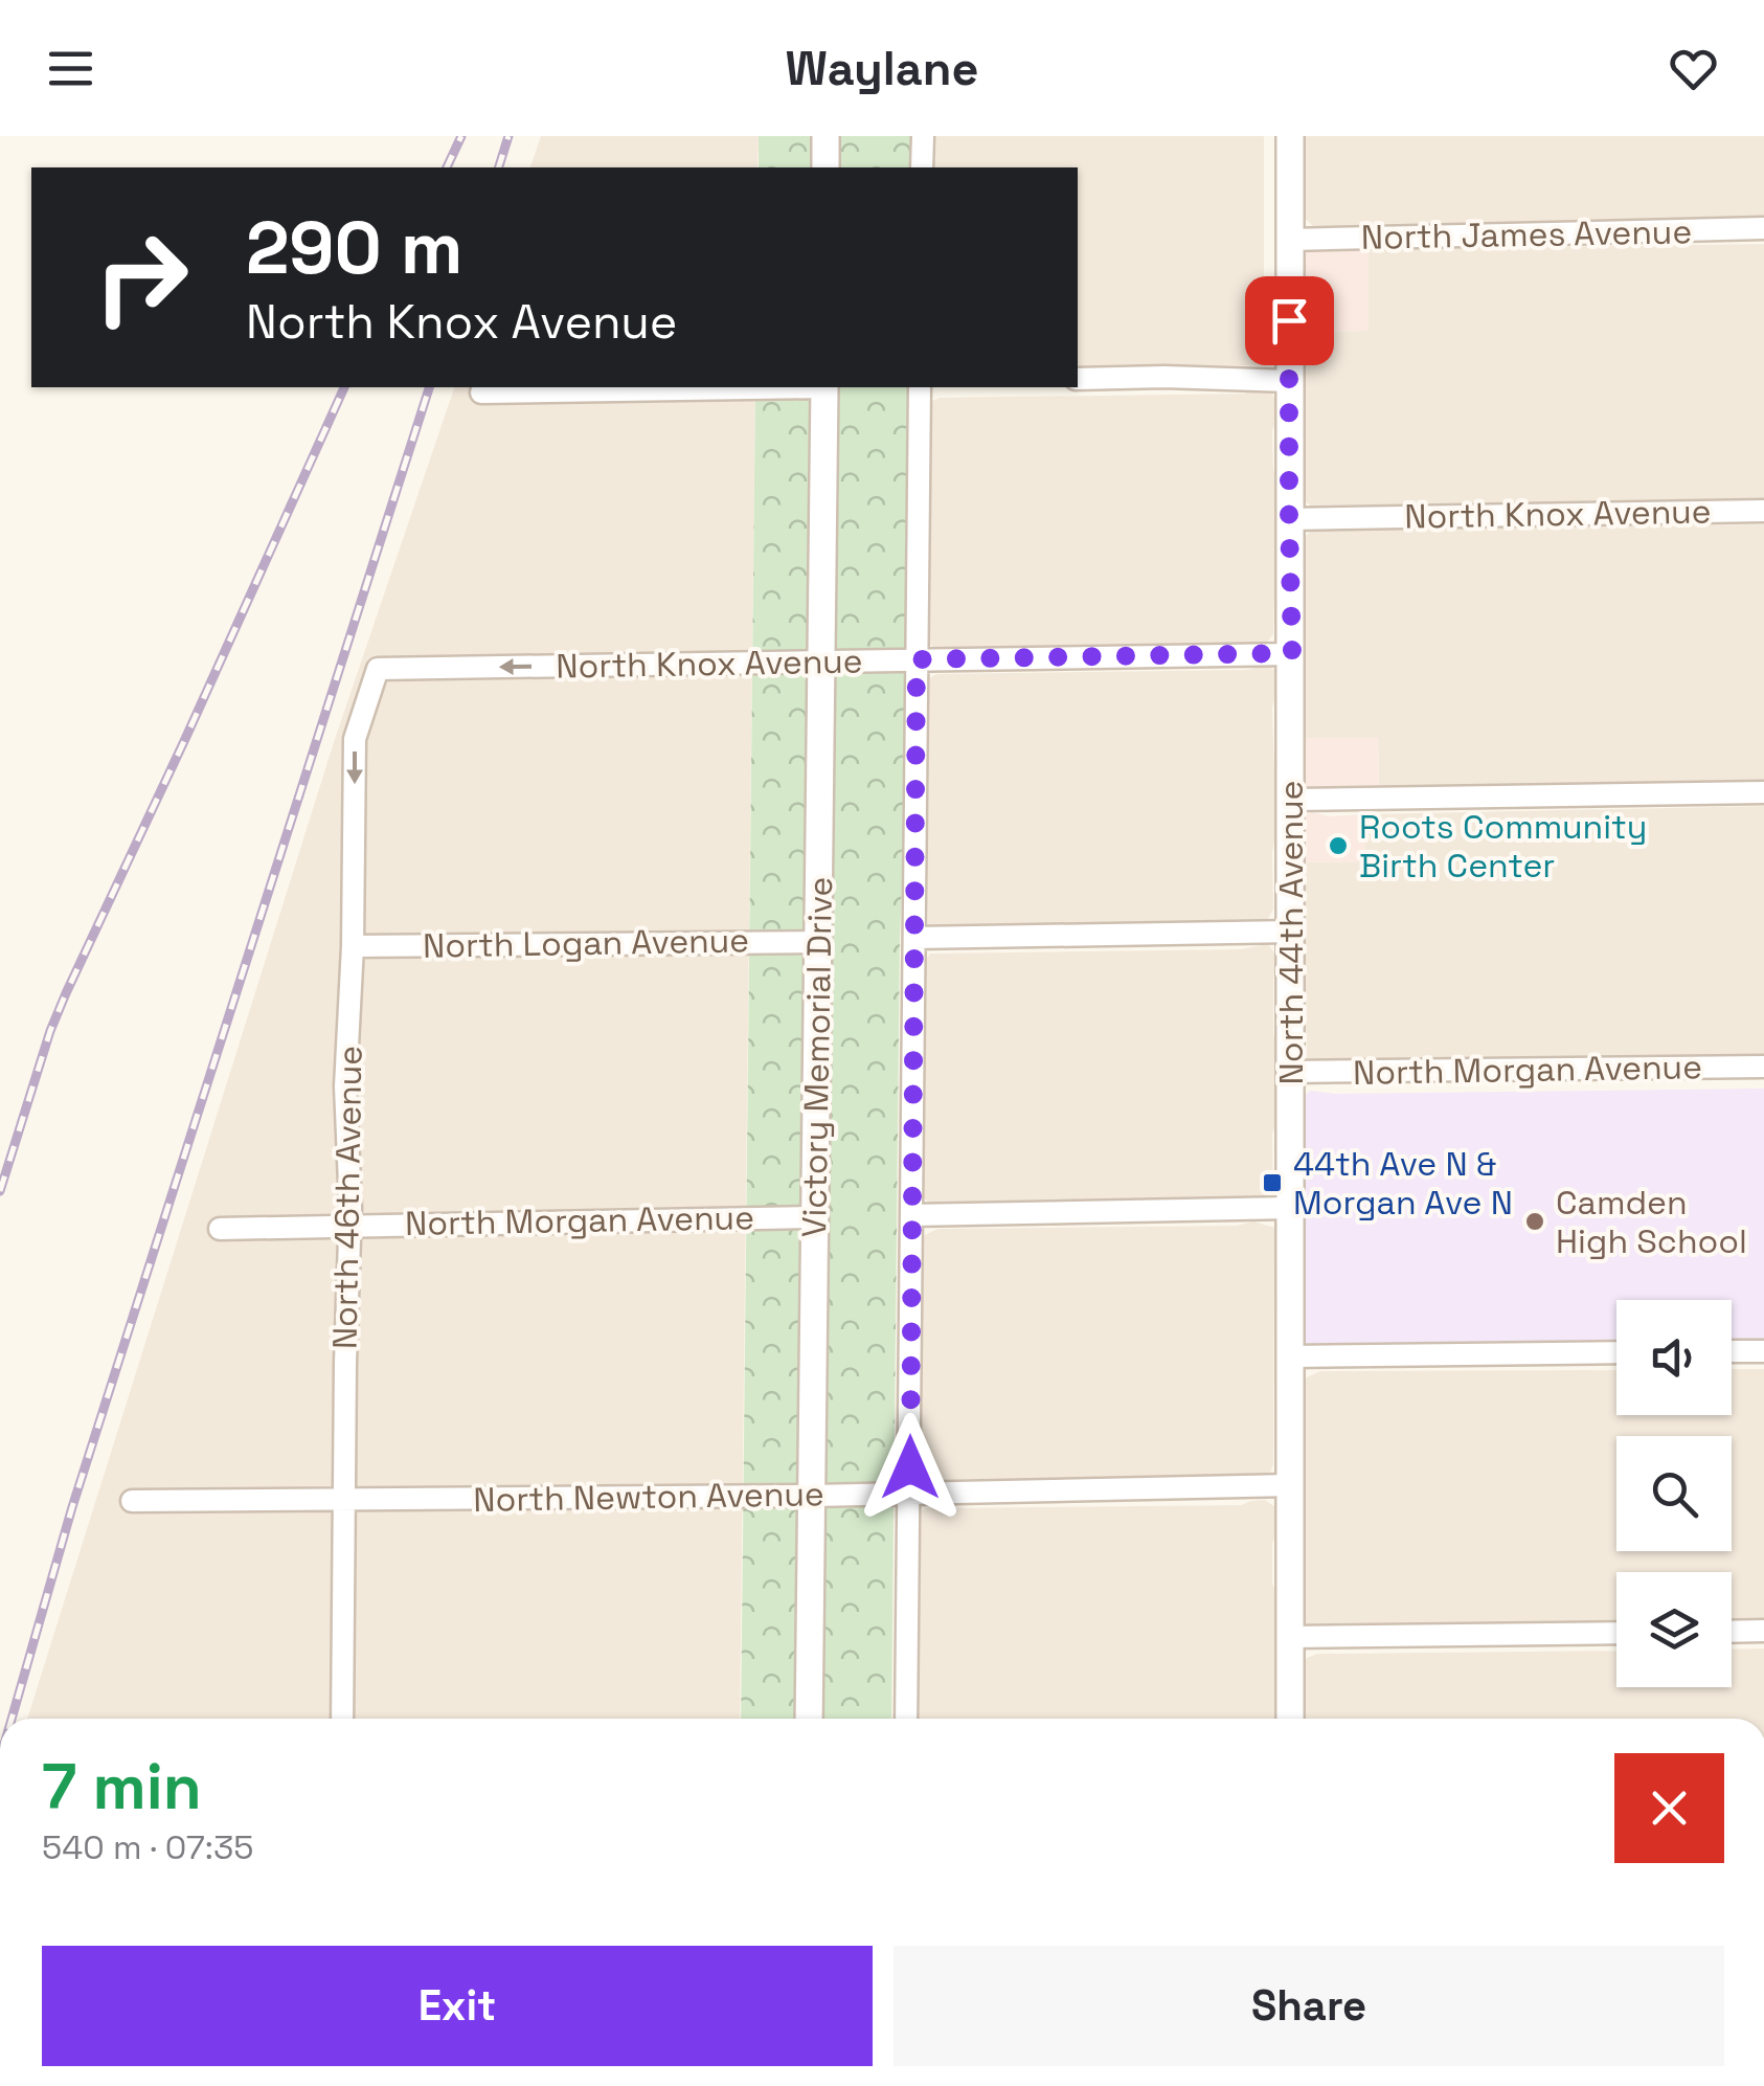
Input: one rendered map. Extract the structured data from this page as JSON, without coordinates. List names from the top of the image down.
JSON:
{
  "streets": {
    "street": [
      "North James Avenue",
      "North Knox Avenue",
      "North 44th Avenue",
      "North Logan Avenue",
      "Victory Memorial Drive",
      "North Morgan Avenue",
      "North 46th Avenue",
      "North Newton Avenue"
    ]
  },
  "crossings": [
    ["North James Avenue", "North 44th Avenue"],
    ["North Knox Avenue", "North 44th Avenue"],
    ["North Knox Avenue", "Victory Memorial Drive"],
    ["North Knox Avenue", "North 46th Avenue"],
    ["North 44th Avenue", "North Morgan Avenue"],
    ["North 44th Avenue", "North Newton Avenue"],
    ["North Logan Avenue", "Victory Memorial Drive"],
    ["North Logan Avenue", "North 46th Avenue"],
    ["Victory Memorial Drive", "North Morgan Avenue"],
    ["Victory Memorial Drive", "North Newton Avenue"],
    ["North Morgan Avenue", "North 46th Avenue"],
    ["North 46th Avenue", "North Newton Avenue"]
  ],
  "places": {
    "other": ["Roots Community Birth Center", "Camden High School"],
    "transit": ["44th Ave N & Morgan Ave N"]
  },
  "page": {
    "header": "Waylane",
    "turn": ["290 m", "North Knox Avenue"],
    "heading": ["7 min", "540 m · 07:35"],
    "buttons": ["Exit", "Share"]
  }
}
